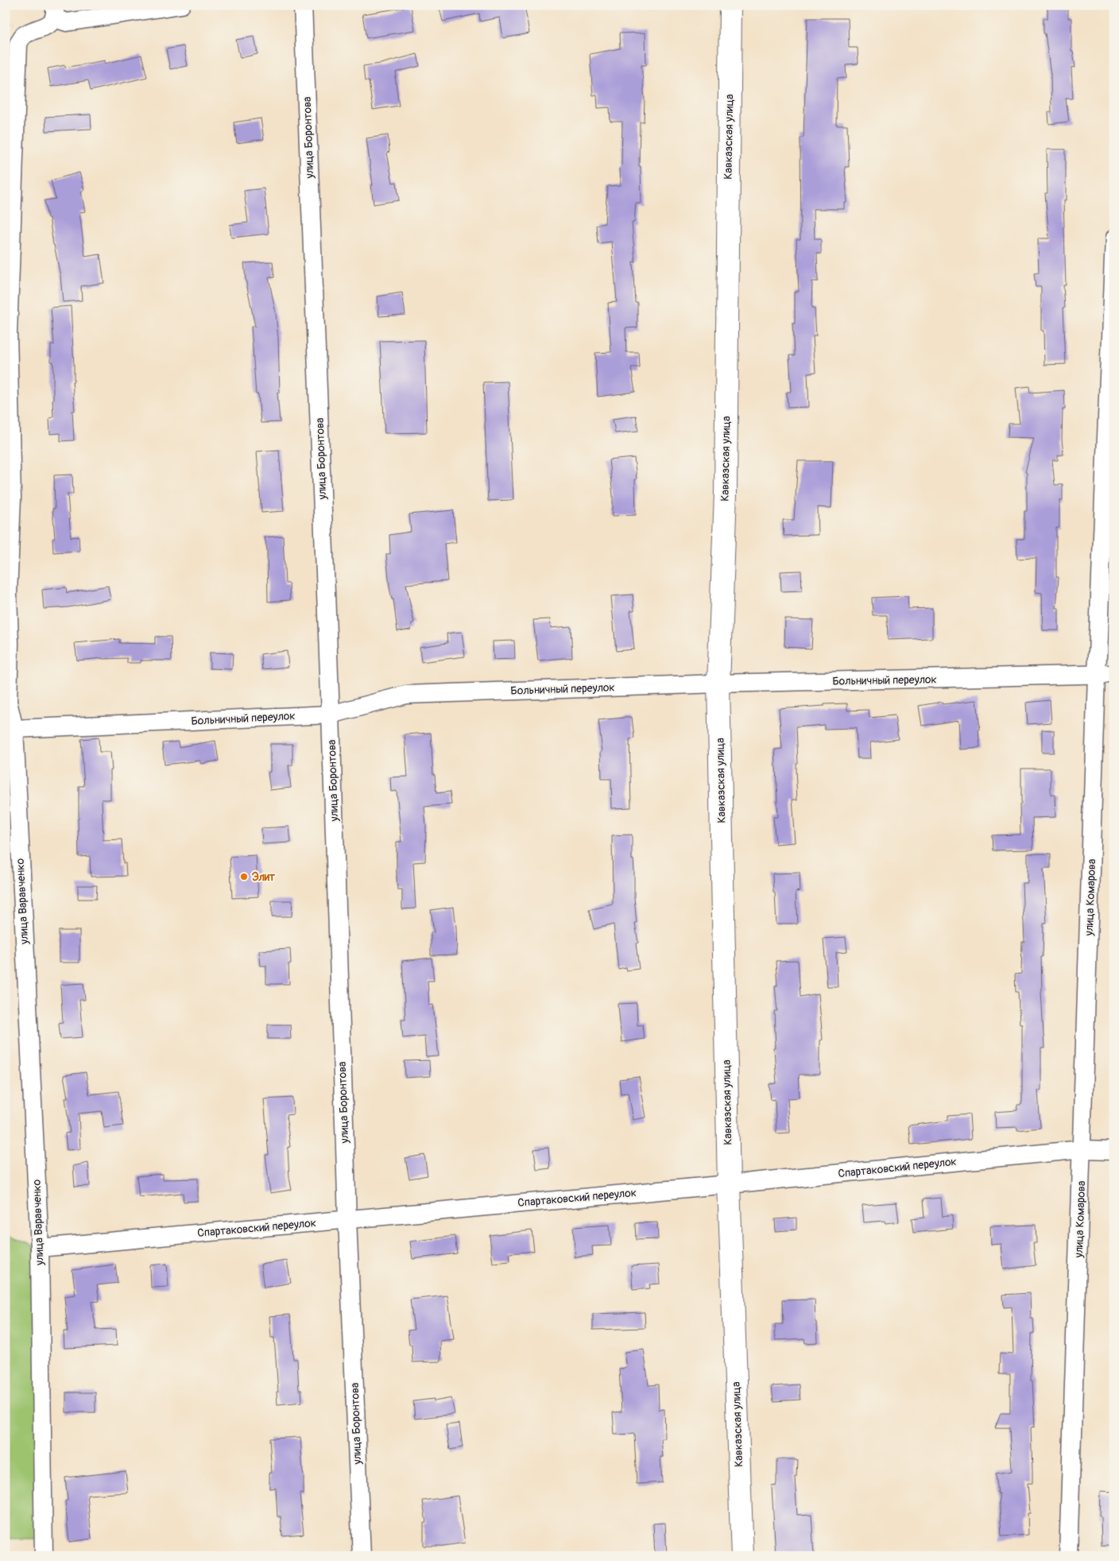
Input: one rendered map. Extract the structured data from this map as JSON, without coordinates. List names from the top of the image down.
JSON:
{
  "streets": {
    "street": [
      "Кавказская улица",
      "улица Боронтова",
      "Больничный переулок",
      "улица Комарова",
      "улица Варавченко",
      "Спартаковский переулок"
    ]
  },
  "crossings": [
    ["Кавказская улица", "Больничный переулок"],
    ["Кавказская улица", "Спартаковский переулок"],
    ["улица Боронтова", "Больничный переулок"],
    ["улица Боронтова", "Спартаковский переулок"],
    ["Больничный переулок", "улица Комарова"],
    ["Больничный переулок", "улица Варавченко"],
    ["улица Комарова", "Спартаковский переулок"],
    ["улица Варавченко", "Спартаковский переулок"]
  ],
  "places": ["Элит"]
}
